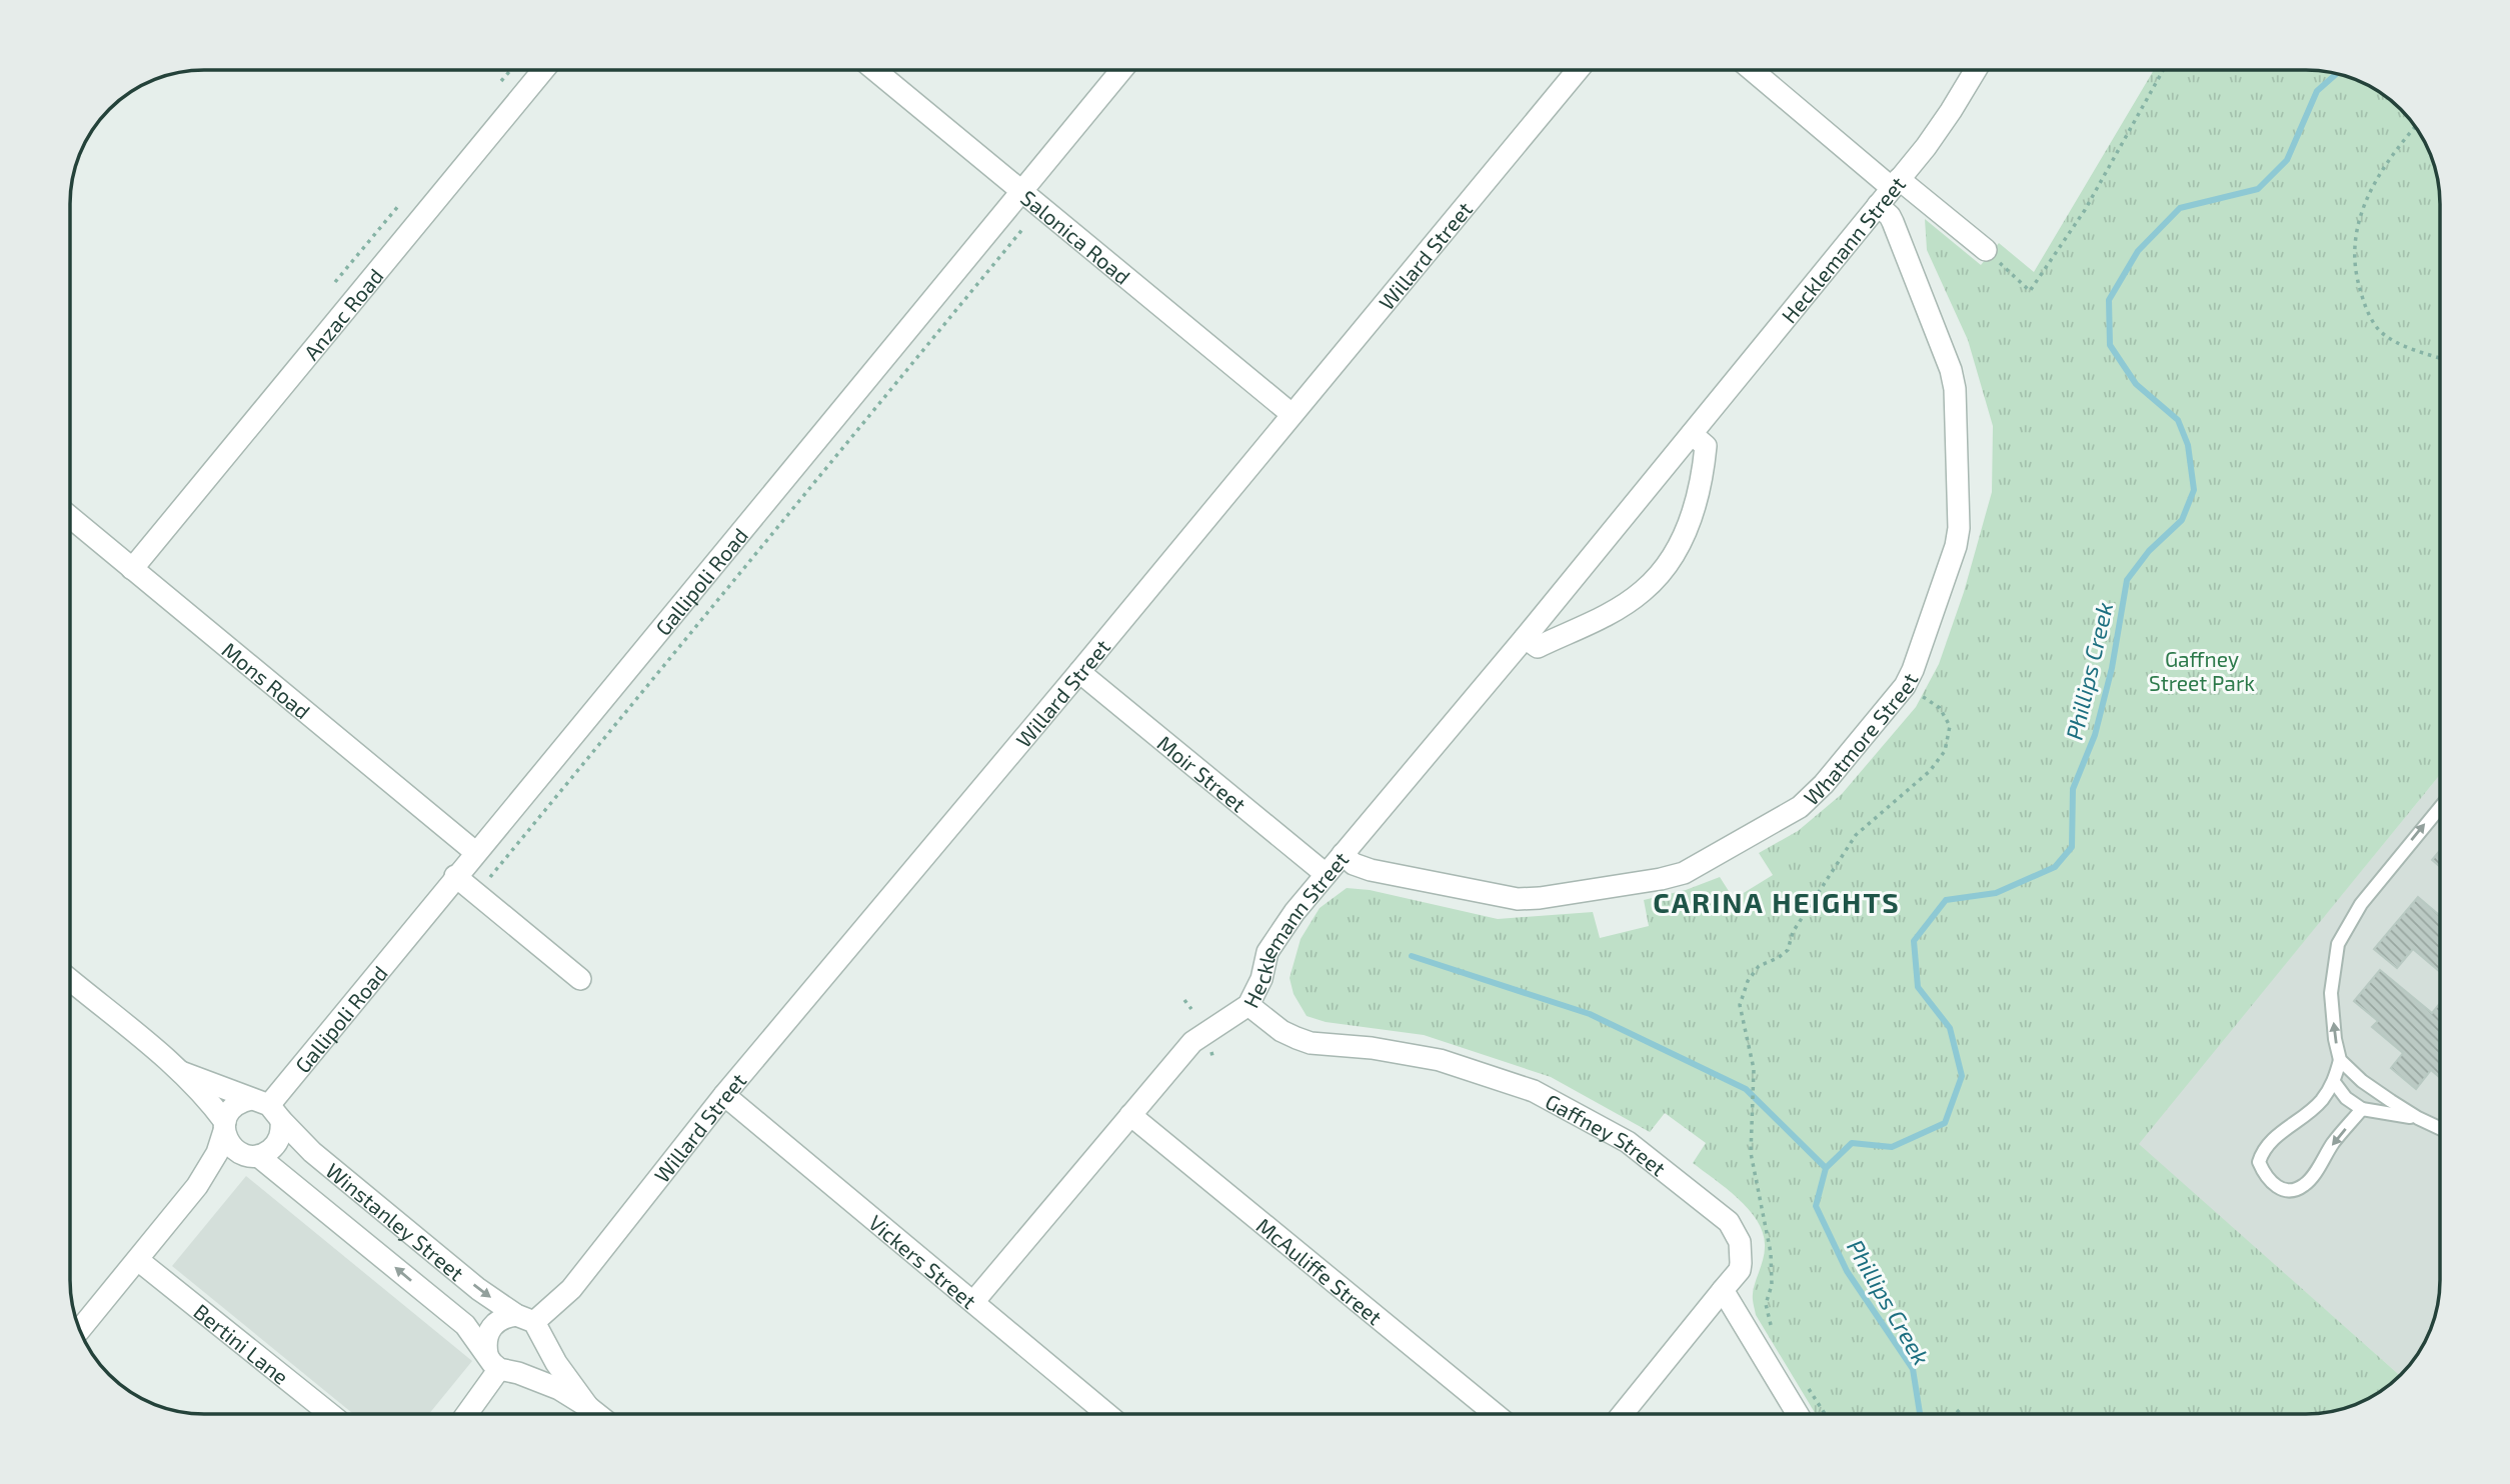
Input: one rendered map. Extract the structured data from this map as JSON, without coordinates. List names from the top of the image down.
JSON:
{
  "streets": {
    "street": [
      "Salonica Road",
      "Hecklemann Street",
      "Willard Street",
      "Anzac Road",
      "Gallipoli Road",
      "Mons Road",
      "Whatmore Street",
      "Moir Street",
      "Gaffney Street",
      "Winstanley Street",
      "Vickers Street",
      "McAuliffe Street",
      "Bertini Lane"
    ]
  },
  "crossings": [
    ["Salonica Road", "Willard Street"],
    ["Salonica Road", "Gallipoli Road"],
    ["Hecklemann Street", "Whatmore Street"],
    ["Hecklemann Street", "Moir Street"],
    ["Hecklemann Street", "Gaffney Street"],
    ["Hecklemann Street", "Vickers Street"],
    ["Hecklemann Street", "McAuliffe Street"],
    ["Willard Street", "Moir Street"],
    ["Willard Street", "Winstanley Street"],
    ["Willard Street", "Vickers Street"],
    ["Anzac Road", "Mons Road"],
    ["Gallipoli Road", "Mons Road"],
    ["Gallipoli Road", "Winstanley Street"]
  ],
  "districts": ["CARINA HEIGHTS"],
  "water": ["Phillips Creek"],
  "parks": ["Gaffney Street Park"]
}
